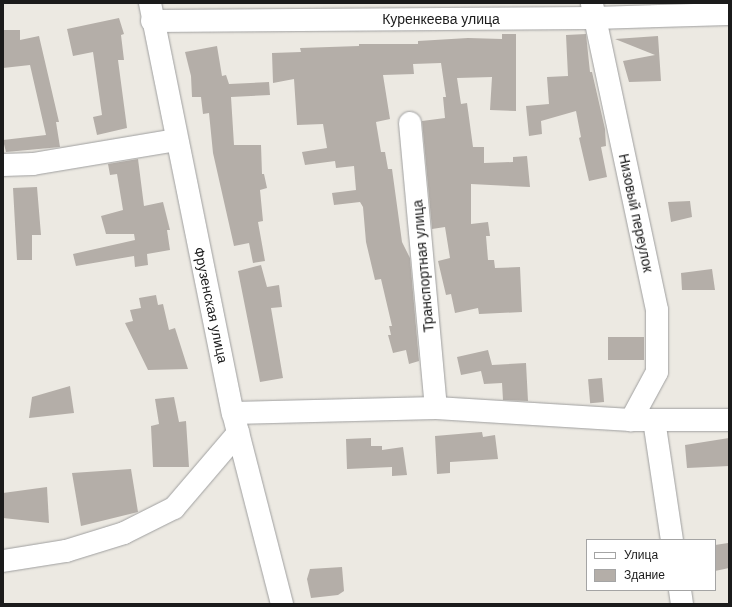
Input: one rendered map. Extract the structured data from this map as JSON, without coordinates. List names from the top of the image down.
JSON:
{
  "streets": {
    "street": [
      "Куренкеева улица",
      "Низовый переулок",
      "Транспортная улица",
      "Фрузенская улица"
    ]
  },
  "crossings": [
    ["Куренкеева улица", "Низовый переулок"],
    ["Куренкеева улица", "Фрузенская улица"]
  ],
  "legend": ["Улица", "Здание"]
}
